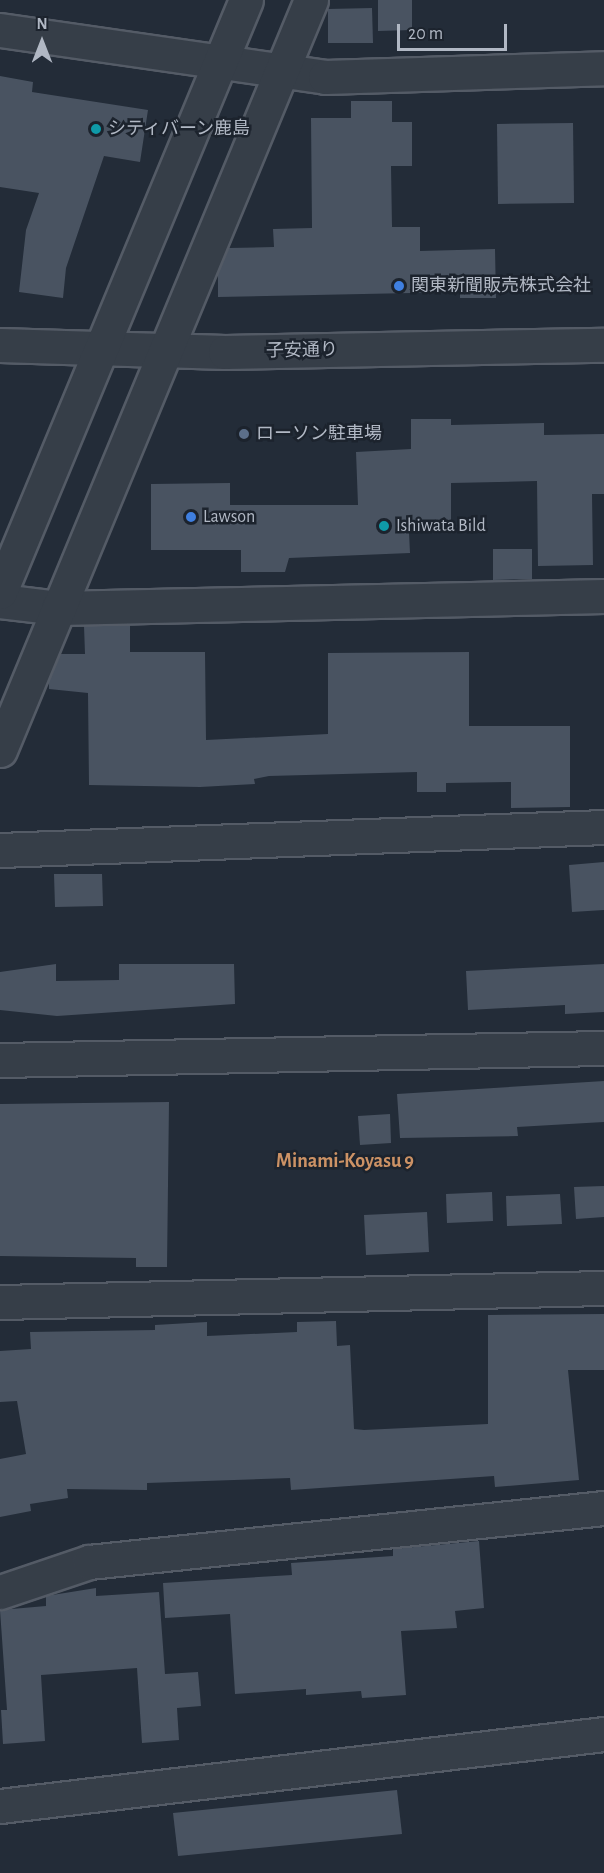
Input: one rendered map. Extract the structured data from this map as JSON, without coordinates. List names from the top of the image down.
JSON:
{
  "streets": {
    "street": ["子安通り"]
  },
  "districts": ["Minami-Koyasu 9"],
  "places": [
    "シティバーン鹿島",
    "関東新聞販売株式会社",
    "ローソン駐車場",
    "Lawson",
    "Ishiwata Bild"
  ],
  "scale_bar": "20 m",
  "north": "top"
}
